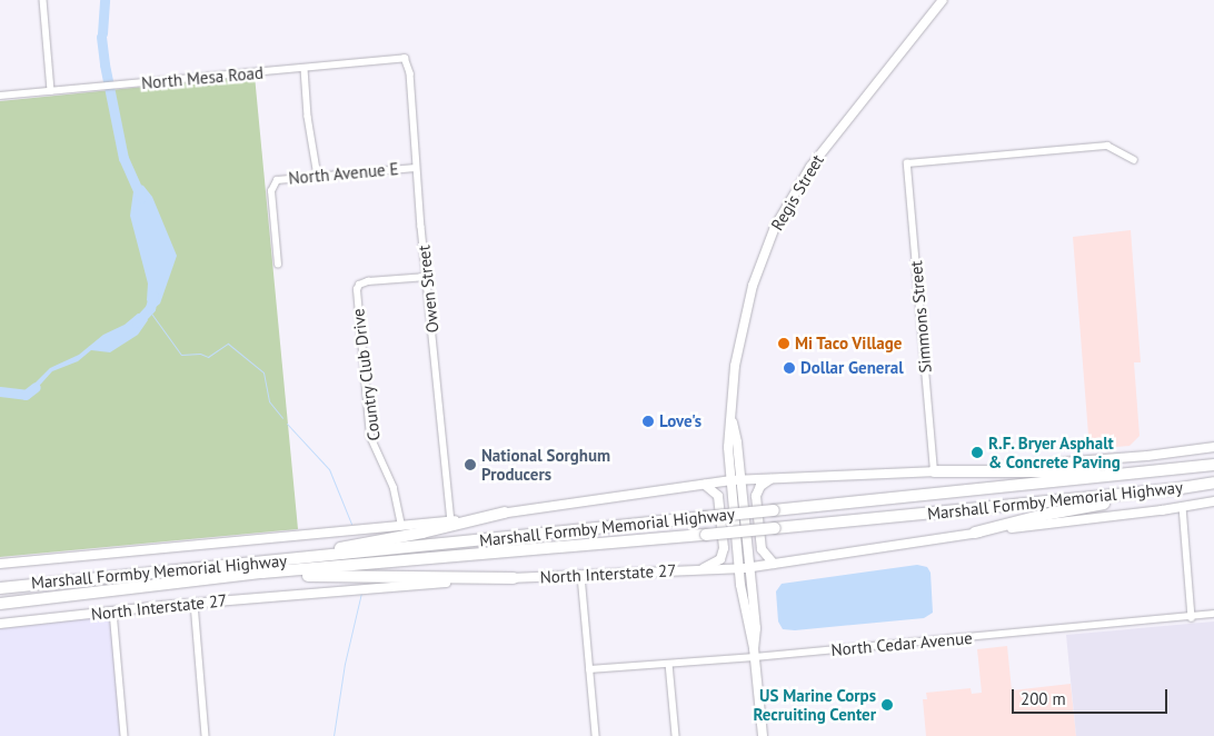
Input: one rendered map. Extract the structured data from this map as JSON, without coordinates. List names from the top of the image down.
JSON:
{
  "streets": {
    "highway": ["Marshall Formby Memorial Highway"],
    "main road": ["Regis Street", "North Interstate 27"],
    "street": [
      "North Mesa Road",
      "North Avenue E",
      "Owen Street",
      "Simmons Street",
      "Country Club Drive",
      "North Cedar Avenue"
    ]
  },
  "crossings": [
    ["North Mesa Road", "Owen Street"],
    ["North Avenue E", "Owen Street"],
    ["Regis Street", "North Interstate 27"],
    ["Regis Street", "North Cedar Avenue"],
    ["Owen Street", "Country Club Drive"]
  ],
  "places": [
    "Mi Taco Village",
    "Dollar General",
    "Love's",
    "R.F. Bryer Asphalt & Concrete Paving",
    "National Sorghum Producers",
    "US Marine Corps Recruiting Center"
  ],
  "scale_bar": "200 m"
}
